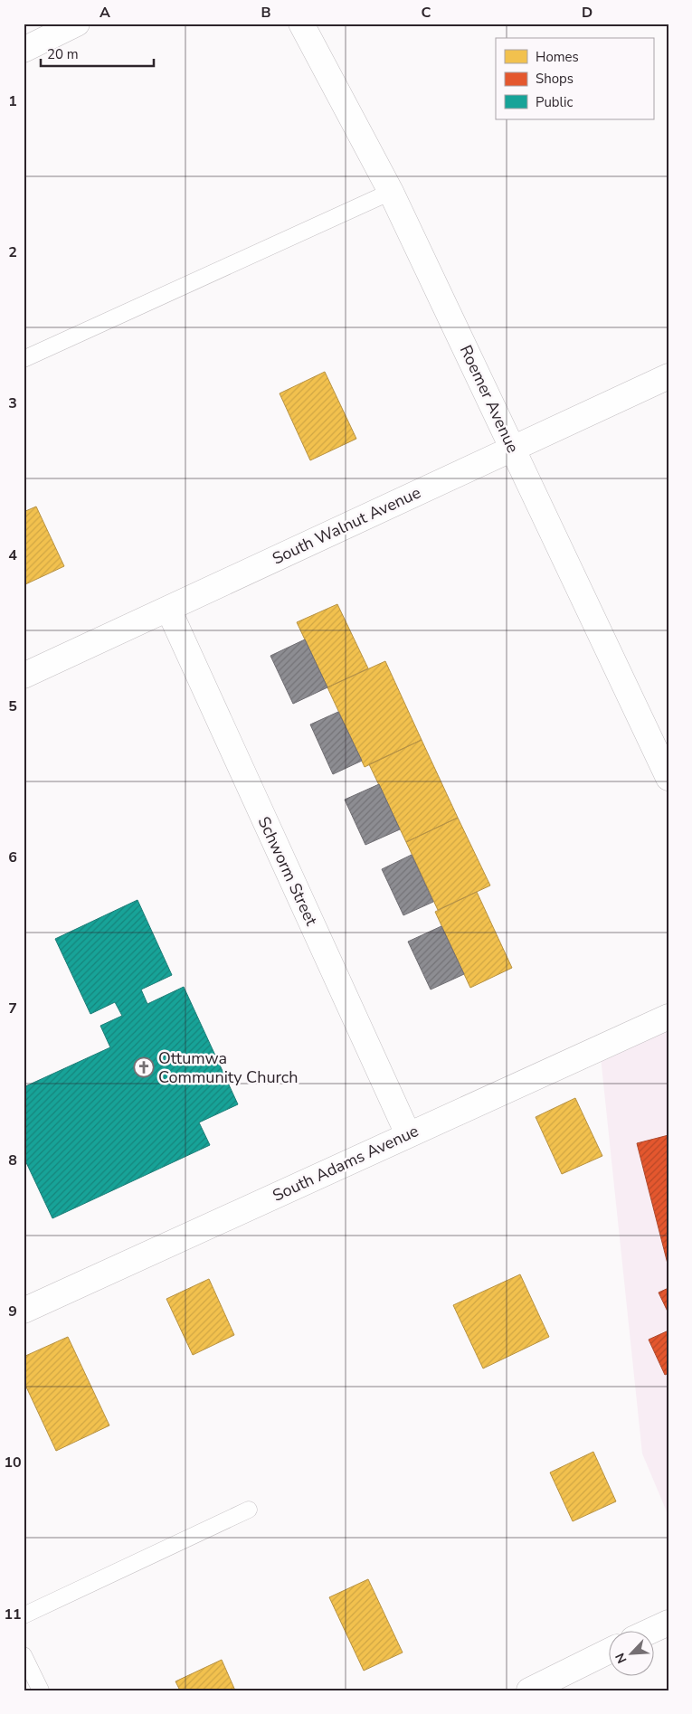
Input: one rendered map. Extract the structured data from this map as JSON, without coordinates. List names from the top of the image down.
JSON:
{
  "streets": {
    "street": [
      "Roemer Avenue",
      "South Walnut Avenue",
      "Schworm Street",
      "South Adams Avenue"
    ]
  },
  "crossings": [
    ["Roemer Avenue", "South Walnut Avenue"],
    ["South Walnut Avenue", "Schworm Street"],
    ["Schworm Street", "South Adams Avenue"]
  ],
  "places": {
    "church": ["Ottumwa Community Church"]
  },
  "legend": ["Homes", "Shops", "Public"],
  "scale_bar": "20 m",
  "north": "bottom left",
  "grid": {
    "columns": [
      "A",
      "B",
      "C",
      "D"
    ],
    "rows": [
      "1",
      "2",
      "3",
      "4",
      "5",
      "6",
      "7",
      "8",
      "9",
      "10",
      "11"
    ]
  }
}
